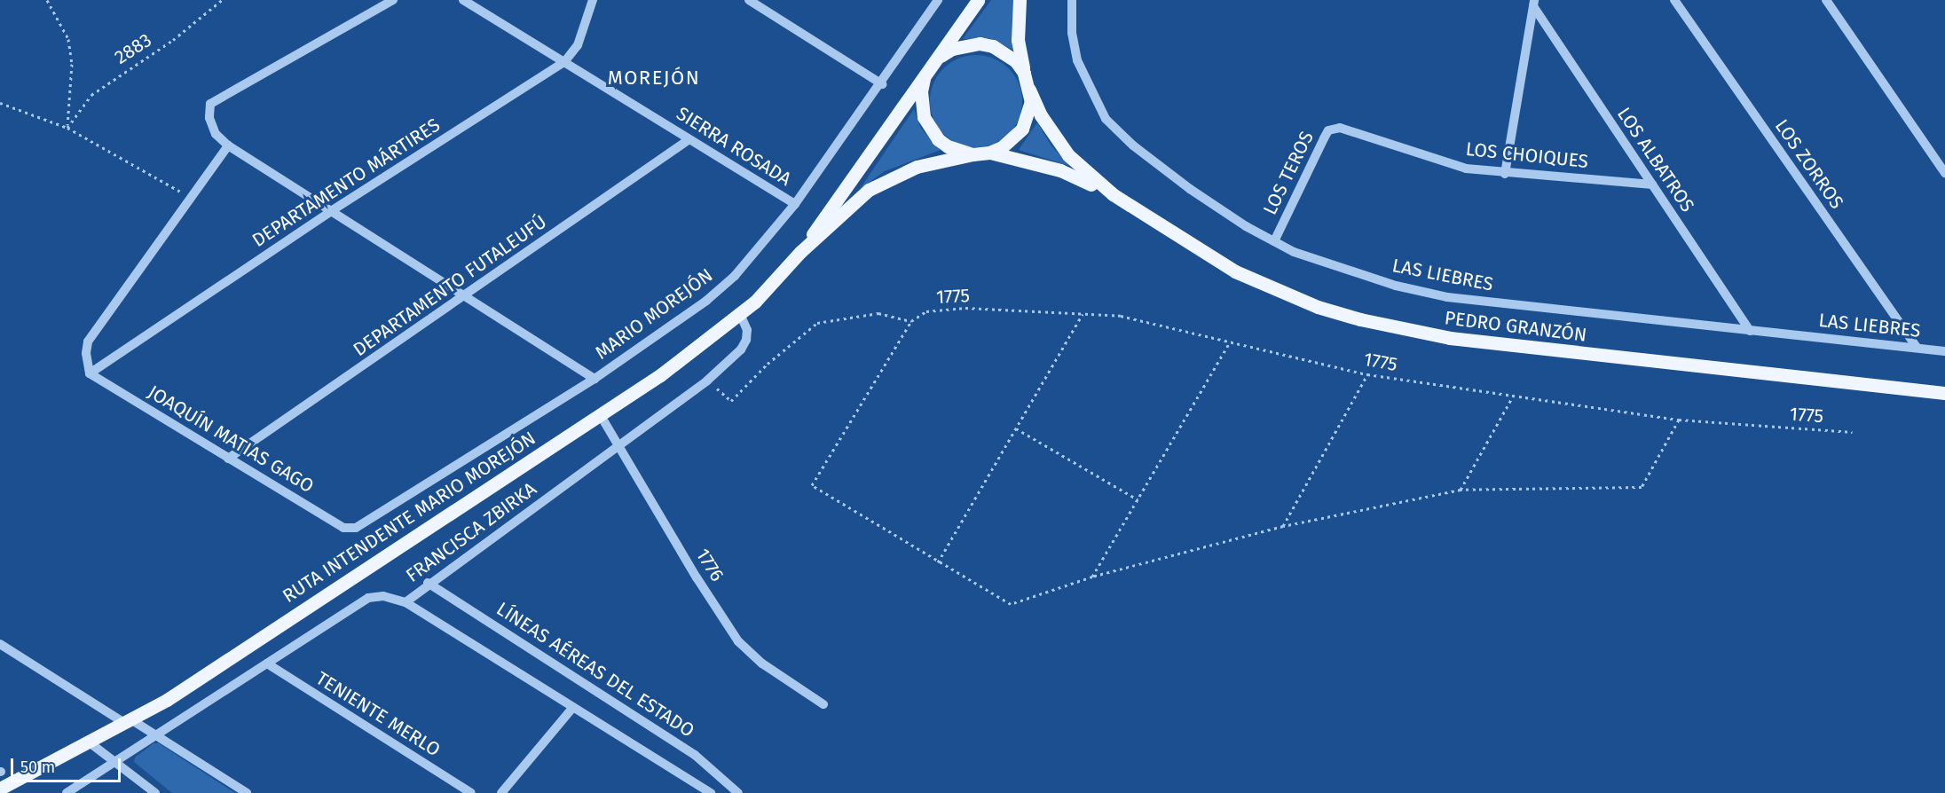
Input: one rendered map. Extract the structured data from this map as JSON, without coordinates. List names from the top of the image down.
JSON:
{
  "streets": {
    "main road": ["PEDRO GRANZÓN", "RUTA INTENDENTE MARIO MOREJÓN"],
    "street": [
      "SIERRA ROSADA",
      "LOS CHOIQUES",
      "LOS ALBATROS",
      "LOS ZORROS",
      "LOS TEROS",
      "DEPARTAMENTO MÁRTIRES",
      "LAS LIEBRES",
      "DEPARTAMENTO FUTALEUFÚ",
      "MARIO MOREJÓN",
      "JOAQUÍN MATIAS GAGO",
      "FRANCISCA ZBIRKA",
      "1776",
      "LÍNEAS AÉREAS DEL ESTADO",
      "TENIENTE MERLO"
    ],
    "path": ["2883", "1775"]
  },
  "crossings": [
    ["SIERRA ROSADA", "DEPARTAMENTO MÁRTIRES"],
    ["SIERRA ROSADA", "DEPARTAMENTO FUTALEUFÚ"],
    ["SIERRA ROSADA", "MARIO MOREJÓN"],
    ["LOS CHOIQUES", "LOS ALBATROS"],
    ["LOS CHOIQUES", "LOS TEROS"],
    ["LOS ALBATROS", "LAS LIEBRES"],
    ["LOS ZORROS", "LAS LIEBRES"],
    ["LOS TEROS", "LAS LIEBRES"],
    ["DEPARTAMENTO MÁRTIRES", "JOAQUÍN MATIAS GAGO"],
    ["DEPARTAMENTO FUTALEUFÚ", "JOAQUÍN MATIAS GAGO"],
    ["MARIO MOREJÓN", "JOAQUÍN MATIAS GAGO"],
    ["PEDRO GRANZÓN", "RUTA INTENDENTE MARIO MOREJÓN"],
    ["RUTA INTENDENTE MARIO MOREJÓN", "FRANCISCA ZBIRKA"],
    ["RUTA INTENDENTE MARIO MOREJÓN", "1776"],
    ["FRANCISCA ZBIRKA", "1776"],
    ["FRANCISCA ZBIRKA", "LÍNEAS AÉREAS DEL ESTADO"],
    ["FRANCISCA ZBIRKA", "TENIENTE MERLO"]
  ],
  "districts": ["MOREJÓN"],
  "scale_bar": "50 m"
}
